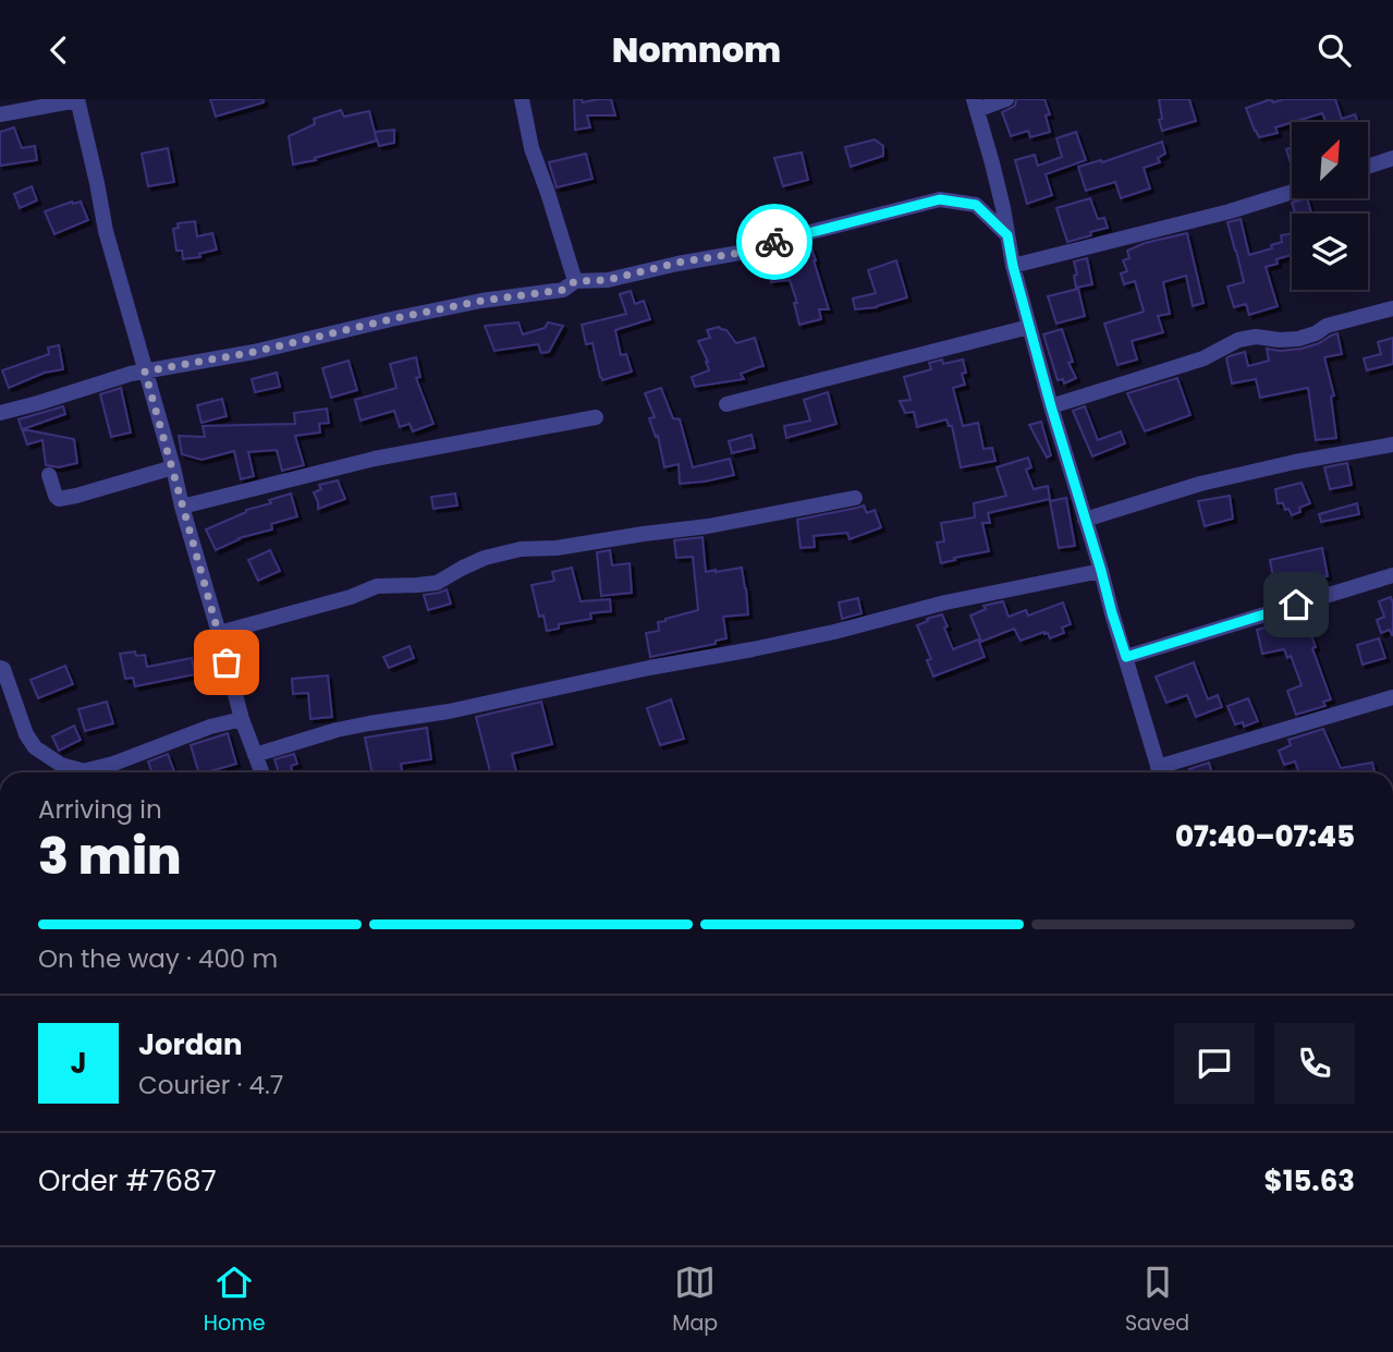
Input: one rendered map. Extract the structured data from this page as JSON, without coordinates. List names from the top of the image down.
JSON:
{
  "north": "top right",
  "page": {
    "header": "Nomnom",
    "heading": ["3 min", "Arriving in", "07:40–07:45"],
    "panel": [
      "Jordan",
      "Courier · 4.7",
      "Order #7687",
      "$15.63"
    ],
    "bar": "On the way · 400 m",
    "round": "J",
    "tabs": ["Home", "Map", "Saved"]
  }
}
